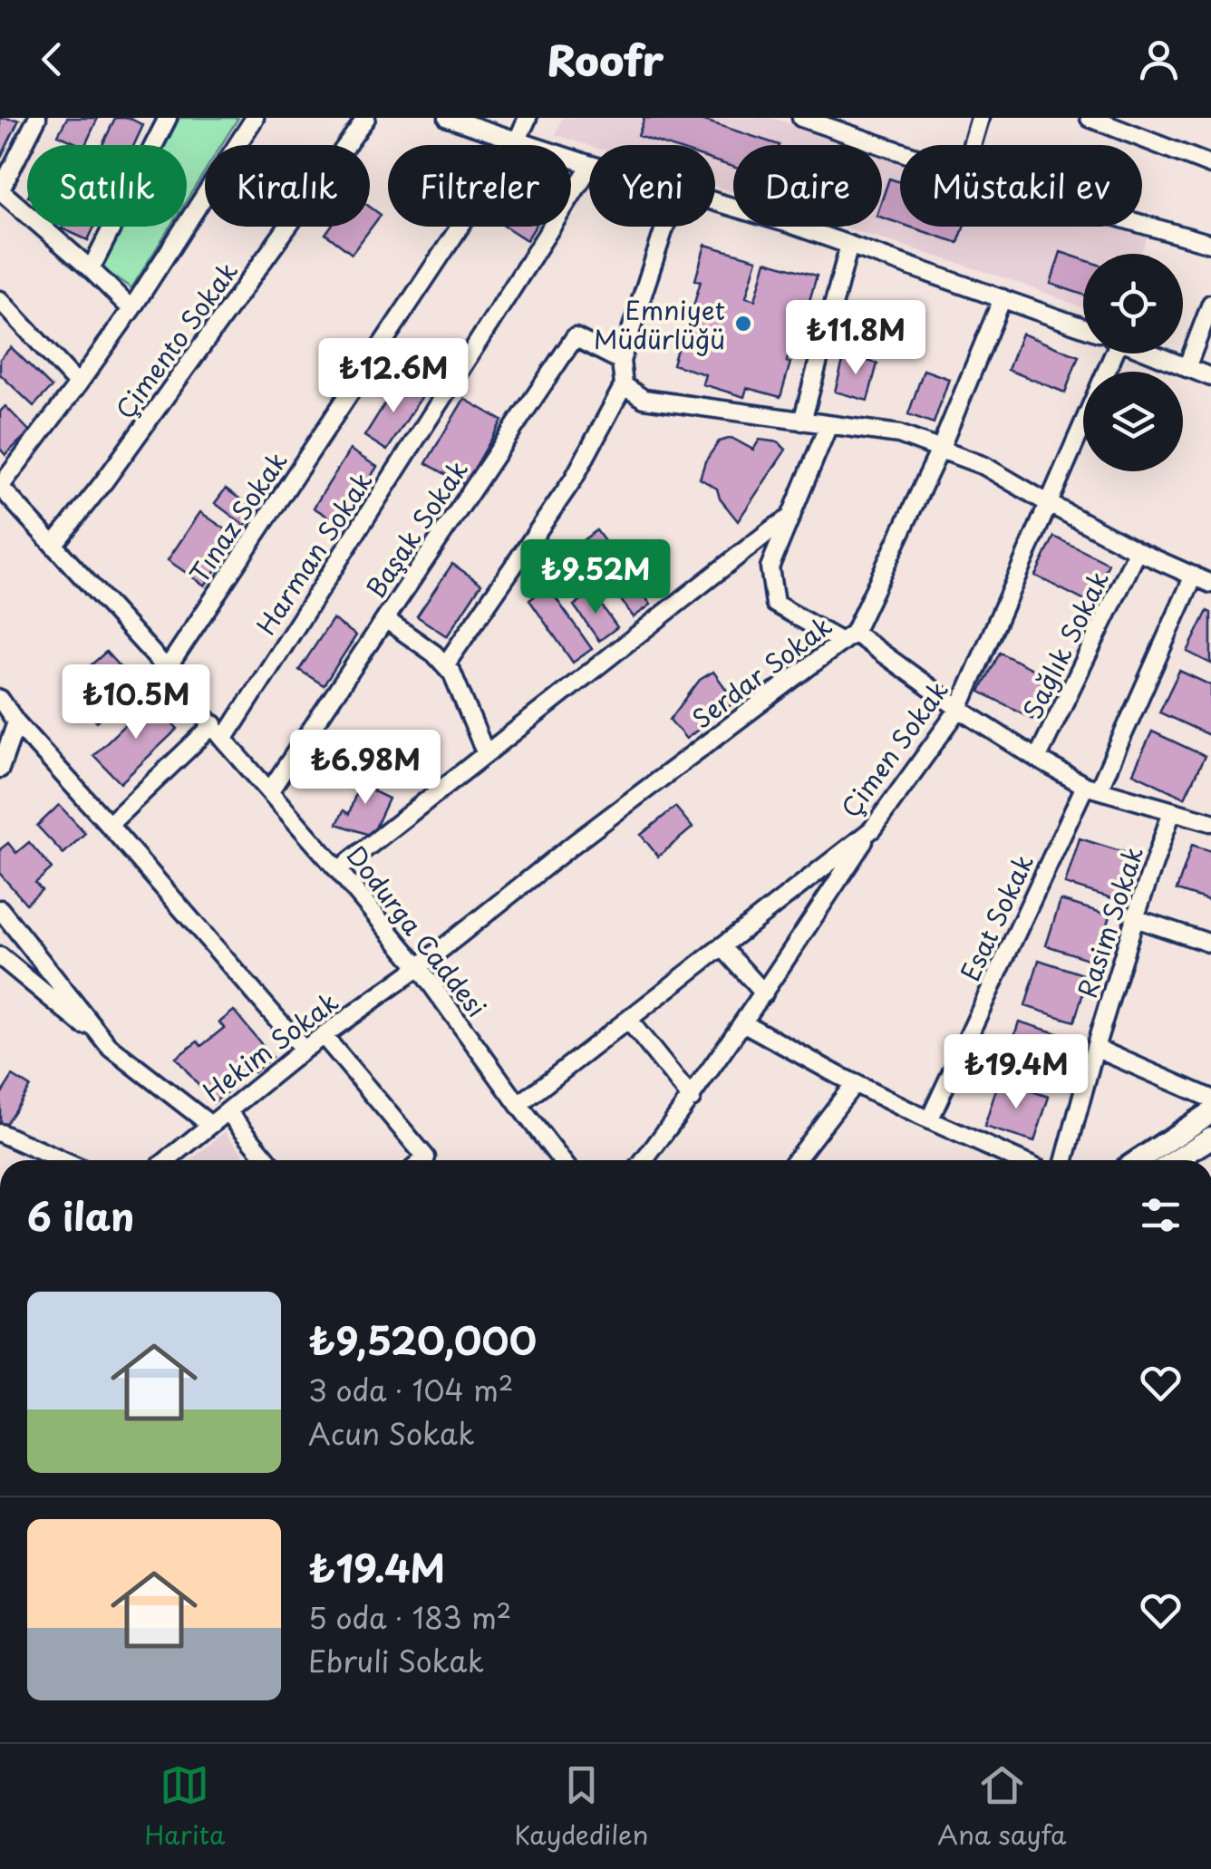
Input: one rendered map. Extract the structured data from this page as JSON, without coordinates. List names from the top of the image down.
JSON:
{
  "streets": {
    "street": [
      "Çimento Sokak",
      "Tınaz Sokak",
      "Başak Sokak",
      "Harman Sokak",
      "Sağlık Sokak",
      "Serdar Sokak",
      "Çimen Sokak",
      "Esat Sokak",
      "Rasim Sokak",
      "Dodurga Caddesi",
      "Hekim Sokak"
    ]
  },
  "crossings": [
    ["Çimento Sokak", "Dodurga Caddesi"],
    ["Tınaz Sokak", "Dodurga Caddesi"],
    ["Başak Sokak", "Dodurga Caddesi"],
    ["Harman Sokak", "Dodurga Caddesi"],
    ["Sağlık Sokak", "Serdar Sokak"],
    ["Serdar Sokak", "Çimen Sokak"],
    ["Serdar Sokak", "Esat Sokak"],
    ["Serdar Sokak", "Rasim Sokak"],
    ["Serdar Sokak", "Dodurga Caddesi"],
    ["Serdar Sokak", "Hekim Sokak"],
    ["Çimen Sokak", "Dodurga Caddesi"],
    ["Dodurga Caddesi", "Hekim Sokak"]
  ],
  "places": ["Emniyet Müdürlüğü"],
  "page": {
    "header": "Roofr",
    "chip": [
      "Satılık",
      "Kiralık",
      "Filtreler",
      "Yeni",
      "Daire",
      "Müstakil ev"
    ],
    "price": [
      "₺11.8M",
      "₺12.6M",
      "₺9.52M",
      "₺10.5M",
      "₺6.98M",
      "₺19.4M"
    ],
    "heading": "6 ilan",
    "list": [
      {
        "name": "₺9,520,000",
        "note": "3 oda · 104 m² · Acun Sokak"
      },
      {
        "name": "₺19.4M",
        "note": "5 oda · 183 m² · Ebruli Sokak"
      }
    ],
    "tabs": ["Harita", "Kaydedilen", "Ana sayfa"]
  }
}
